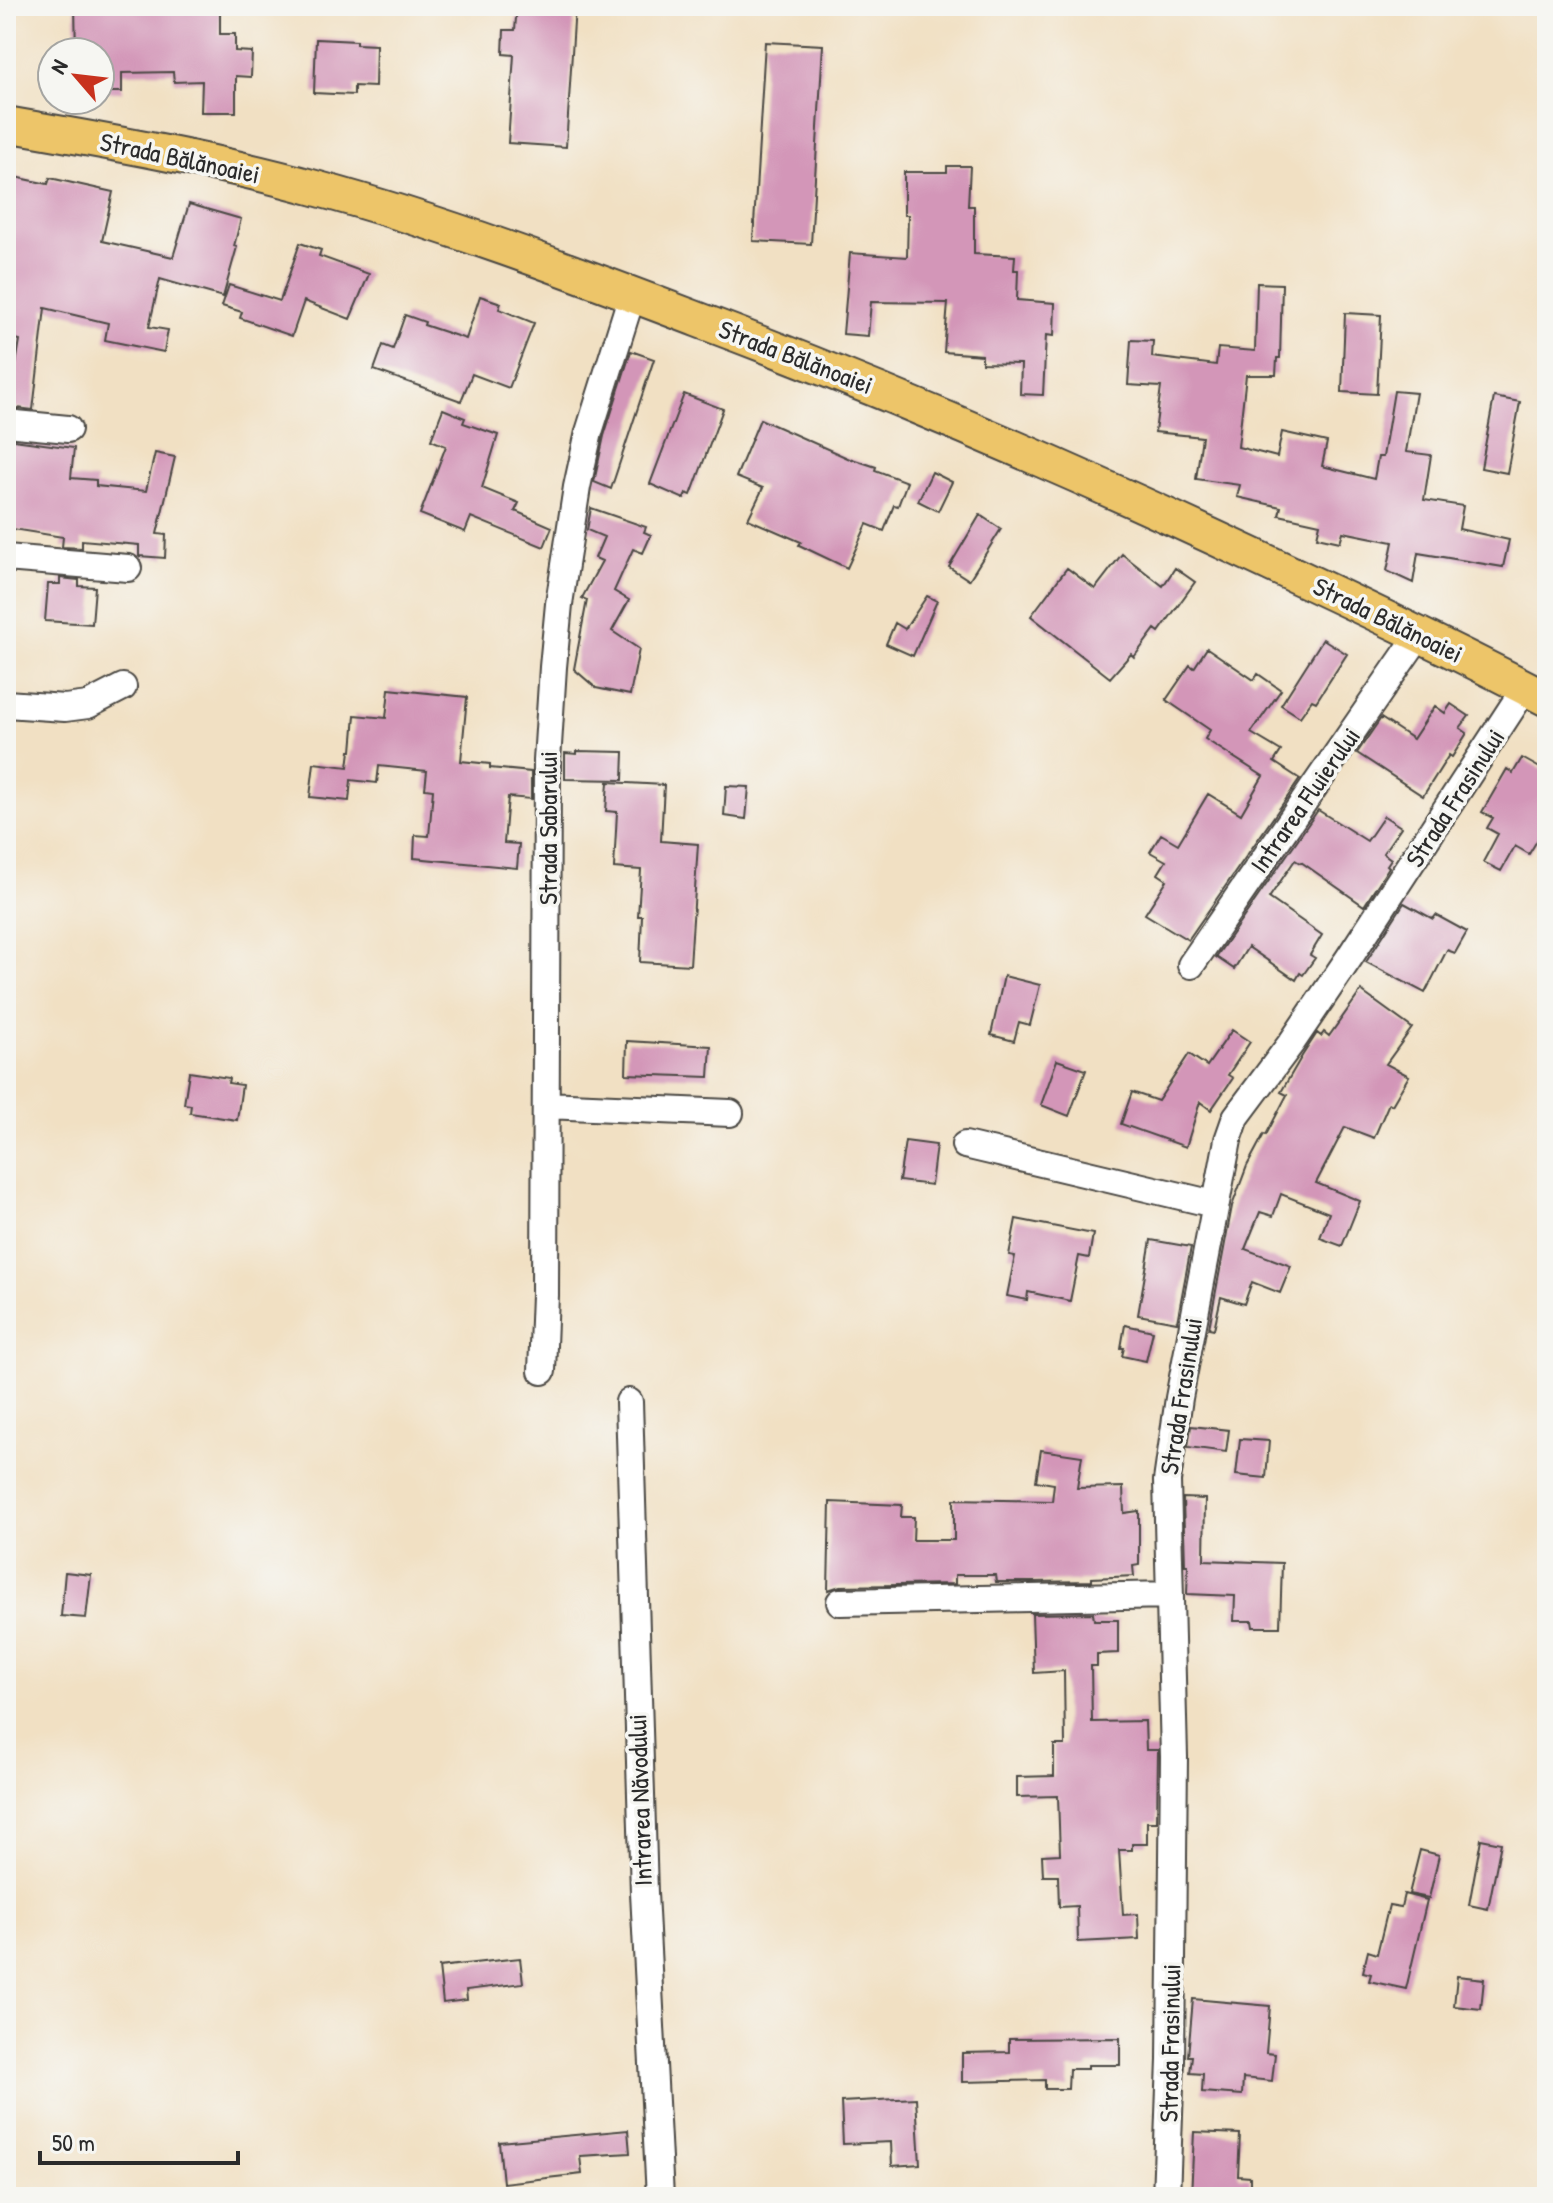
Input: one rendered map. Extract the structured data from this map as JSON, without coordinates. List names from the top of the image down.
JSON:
{
  "streets": {
    "main road": ["Strada Bălănoaiei"],
    "street": [
      "Strada Frasinului",
      "Intrarea Fluierului",
      "Strada Sabarului",
      "Intrarea Năvodului"
    ]
  },
  "crossings": [
    ["Strada Bălănoaiei", "Strada Frasinului"],
    ["Strada Bălănoaiei", "Intrarea Fluierului"],
    ["Strada Bălănoaiei", "Strada Sabarului"]
  ],
  "scale_bar": "50 m",
  "north": "top left"
}
